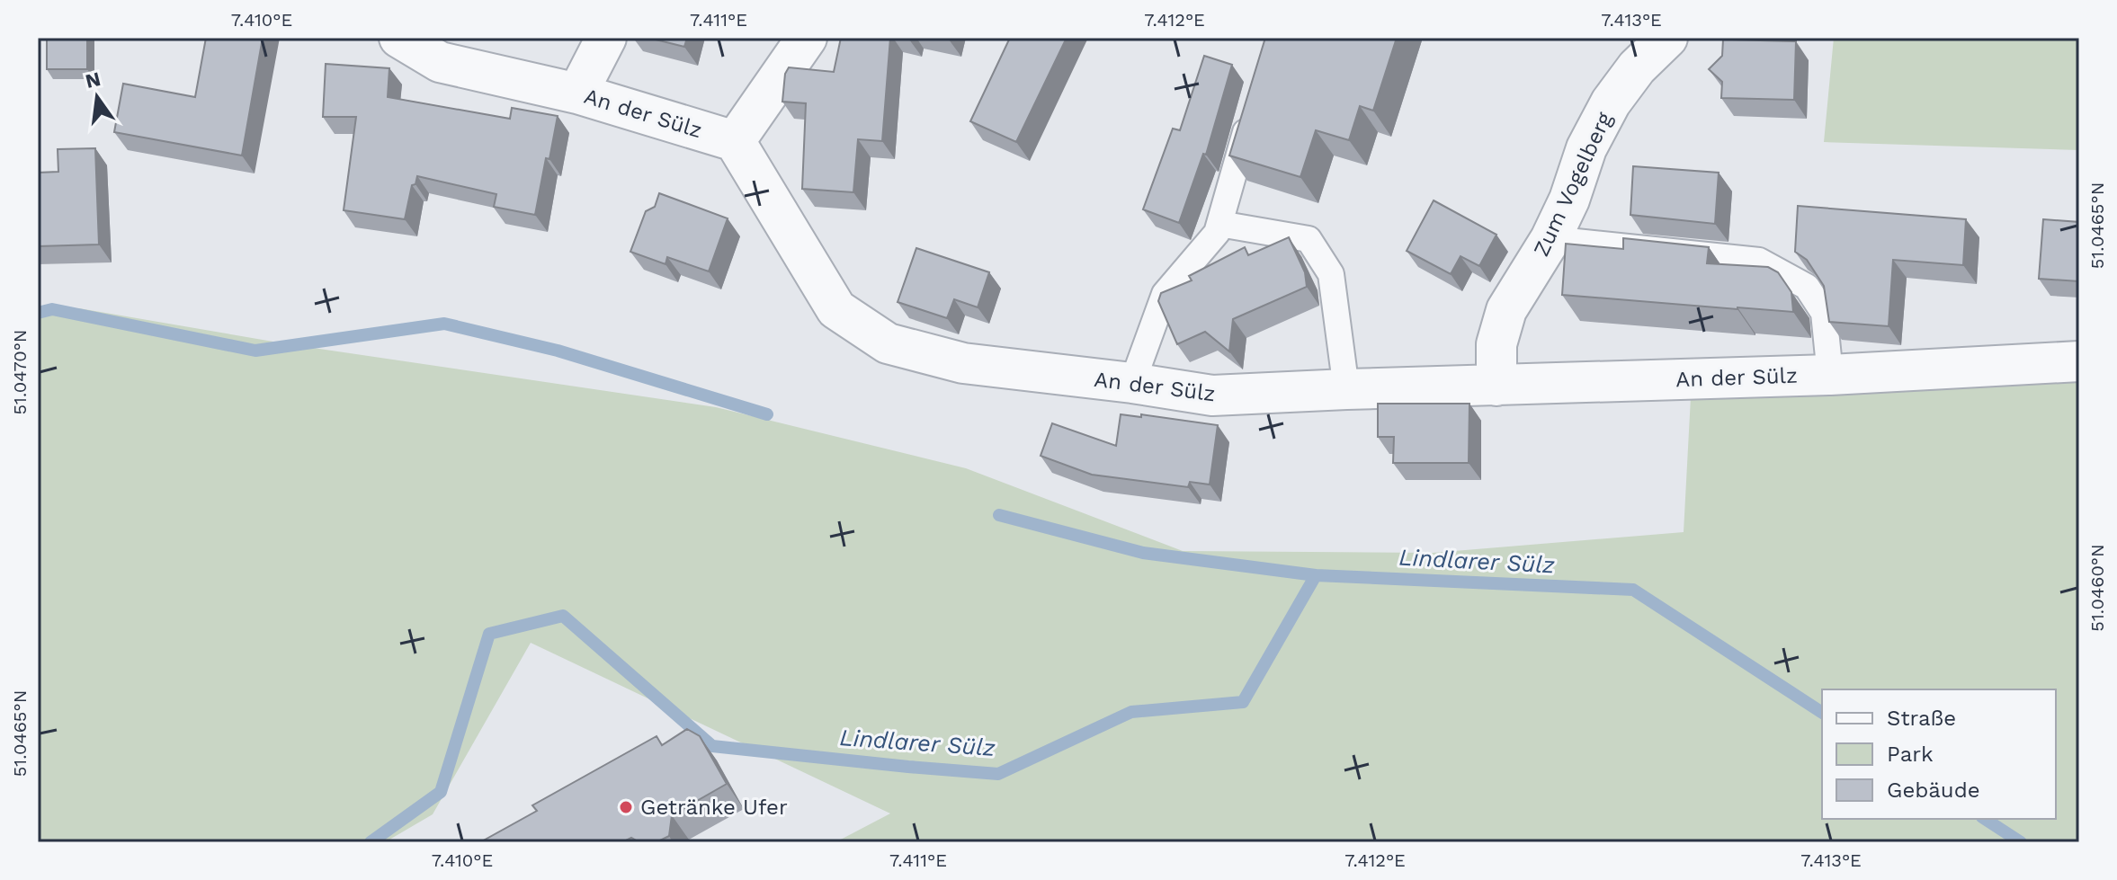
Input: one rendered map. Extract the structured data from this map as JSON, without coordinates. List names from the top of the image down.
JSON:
{
  "streets": {
    "street": ["An der Sülz", "Zum Vogelberg"]
  },
  "crossings": [
    ["An der Sülz", "Zum Vogelberg"]
  ],
  "water": ["Lindlarer Sülz"],
  "places": ["Getränke Ufer"],
  "legend": ["Straße", "Park", "Gebäude"],
  "north": "top",
  "coordinates": [
    "7.410°E",
    "7.411°E",
    "7.412°E",
    "7.413°E",
    "51.0465°N",
    "51.0470°N",
    "51.0460°N"
  ]
}
